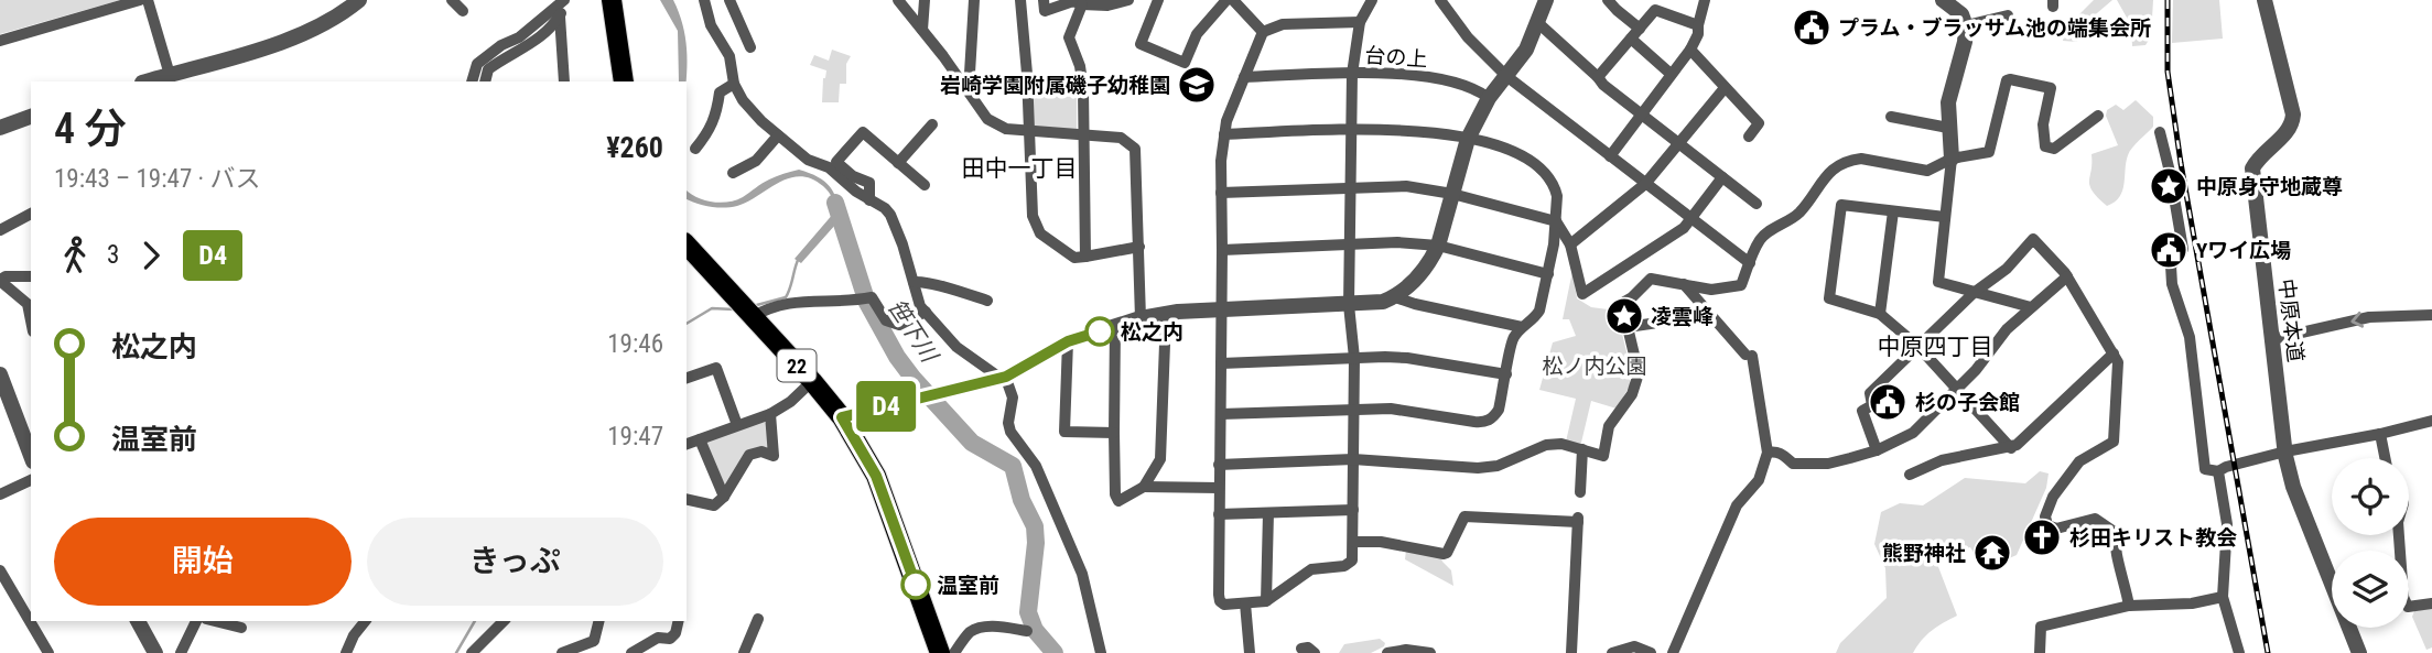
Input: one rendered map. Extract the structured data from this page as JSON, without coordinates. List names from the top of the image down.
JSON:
{
  "streets": {
    "main road": ["22"],
    "street": ["台の上", "中原本道"]
  },
  "districts": ["田中一丁目", "中原四丁目"],
  "water": ["笹下川"],
  "parks": ["松ノ内公園"],
  "places": {
    "public building": ["プラム・ブラッサム池の端集会所", "Yワイ広場", "杉の子会館"],
    "school or university": ["岩崎学園附属磯子幼稚園"],
    "place": ["中原身守地蔵尊", "凌雲峰"],
    "other": ["松之内", "温室前"],
    "church": ["杉田キリスト教会"],
    "temple": ["熊野神社"]
  },
  "lines": ["bus line D4"],
  "page": {
    "on_map": "D4",
    "heading": ["4 分", "19:43 – 19:47 · バス", "¥260"],
    "legs": ["3", "D4"],
    "list": [
      {
        "name": "松之内",
        "value": "19:46"
      },
      {
        "name": "温室前",
        "value": "19:47"
      }
    ],
    "buttons": ["開始", "きっぷ"]
  }
}
